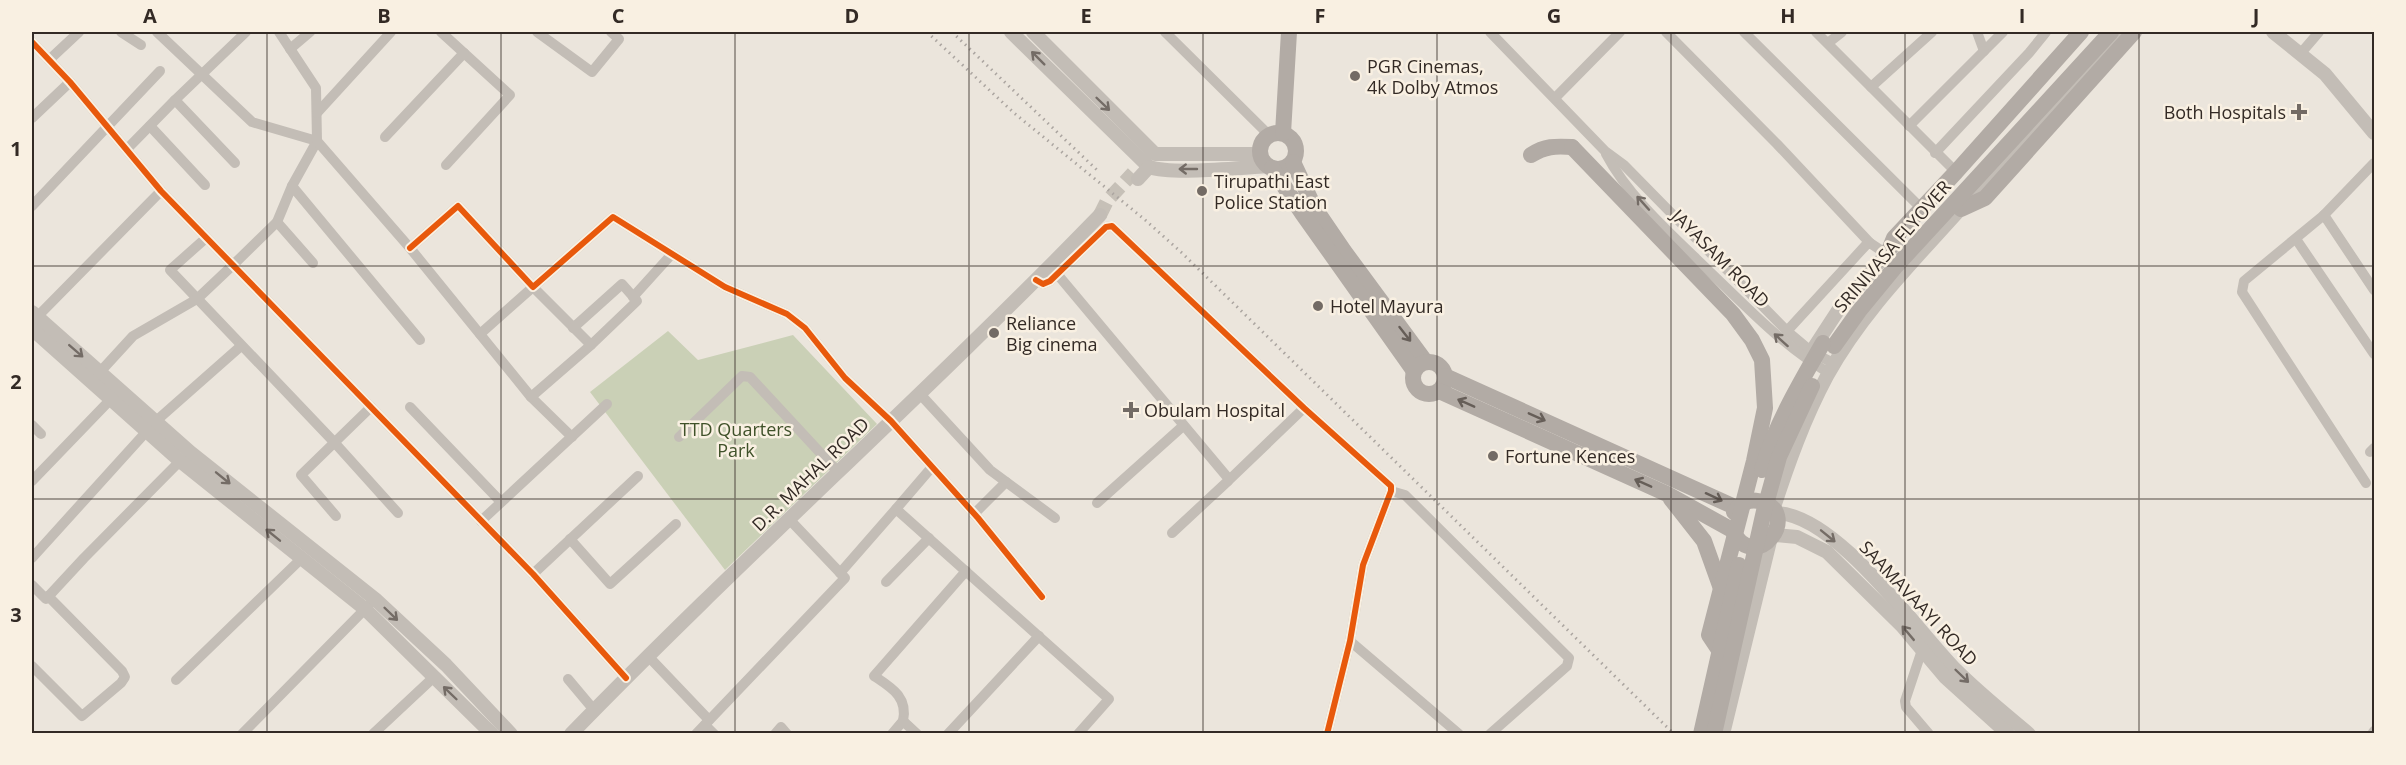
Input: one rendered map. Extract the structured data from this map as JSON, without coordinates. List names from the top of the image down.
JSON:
{
  "streets": {
    "main road": ["SRINIVASA FLYOVER"],
    "street": ["JAYASAM ROAD", "D.R. MAHAL ROAD", "SAAMAVAAYI ROAD"]
  },
  "parks": ["TTD Quarters Park"],
  "places": {
    "other": [
      "PGR Cinemas, 4k Dolby Atmos",
      "Tirupathi East Police Station",
      "Hotel Mayura",
      "Reliance Big cinema",
      "Fortune Kences"
    ],
    "health": ["Both Hospitals", "Obulam Hospital"]
  },
  "grid": {
    "columns": [
      "A",
      "B",
      "C",
      "D",
      "E",
      "F",
      "G",
      "H",
      "I",
      "J"
    ],
    "rows": ["1", "2", "3"]
  }
}
